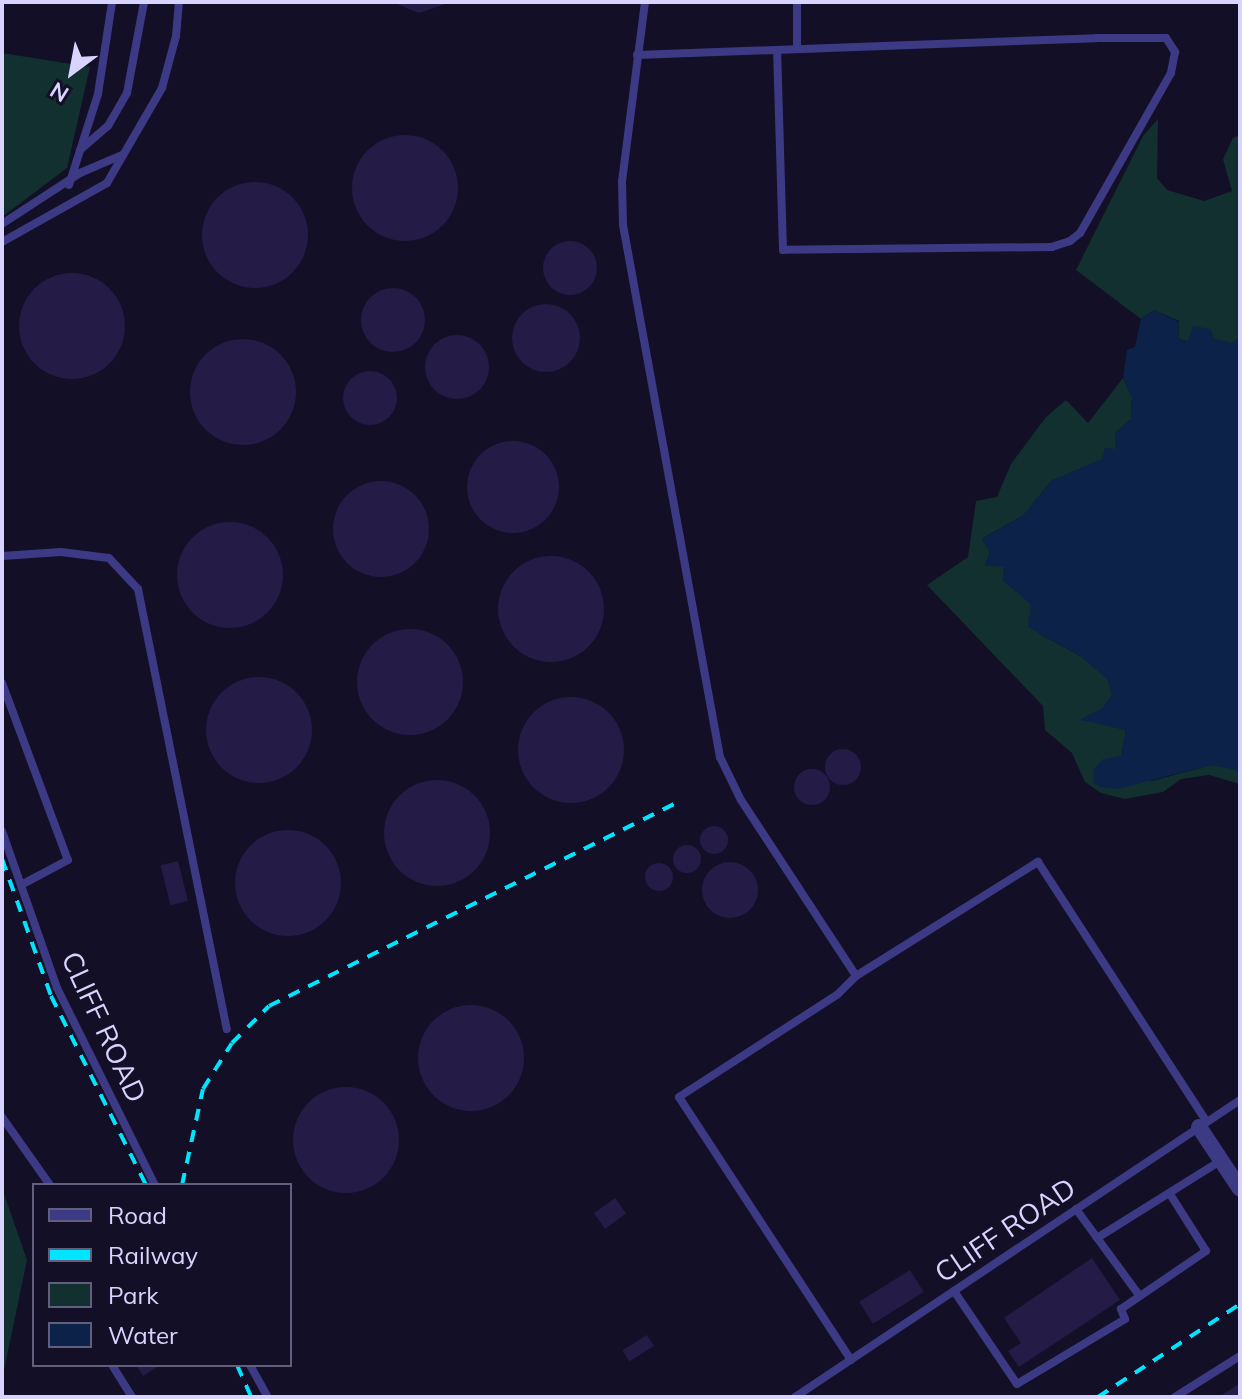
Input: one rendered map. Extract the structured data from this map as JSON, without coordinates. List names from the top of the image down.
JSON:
{
  "streets": {
    "lane": ["CLIFF ROAD"]
  },
  "legend": [
    "Road",
    "Railway",
    "Park",
    "Water"
  ],
  "north": "bottom left"
}
